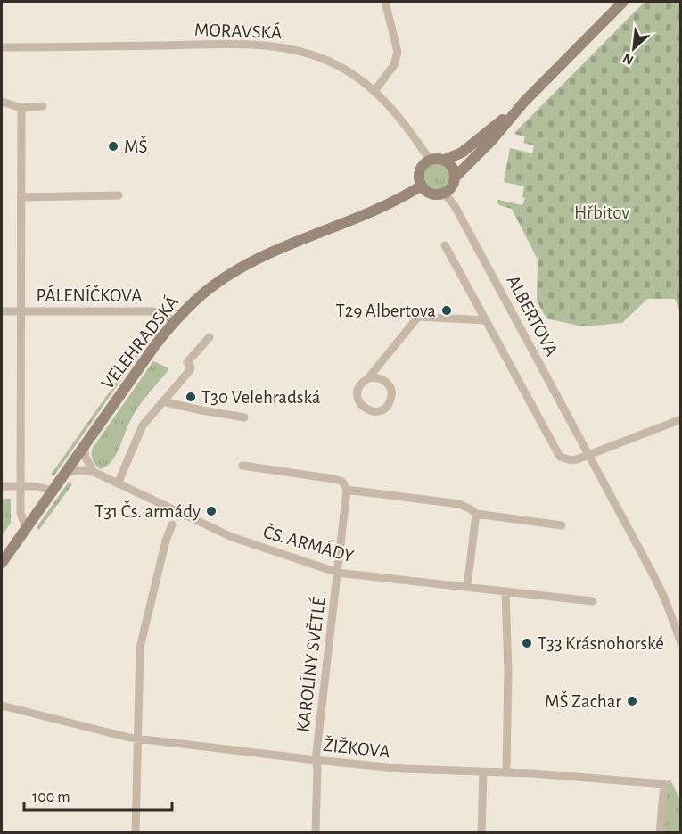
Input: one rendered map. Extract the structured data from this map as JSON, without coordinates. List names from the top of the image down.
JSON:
{
  "streets": {
    "main road": ["VELEHRADSKÁ"],
    "street": [
      "MORAVSKÁ",
      "PÁLENÍČKOVA",
      "ALBERTOVA",
      "ČS. ARMÁDY",
      "KAROLÍNY SVĚTLÉ",
      "ŽIŽKOVA"
    ]
  },
  "crossings": [
    ["MORAVSKÁ", "ALBERTOVA"],
    ["MORAVSKÁ", "VELEHRADSKÁ"],
    ["PÁLENÍČKOVA", "VELEHRADSKÁ"],
    ["ALBERTOVA", "VELEHRADSKÁ"],
    ["ČS. ARMÁDY", "KAROLÍNY SVĚTLÉ"],
    ["KAROLÍNY SVĚTLÉ", "ŽIŽKOVA"]
  ],
  "parks": ["Hřbitov"],
  "places": [
    "MŠ",
    "T29 Albertova",
    "T30 Velehradská",
    "T31 Čs. armády",
    "T33 Krásnohorské",
    "MŠ Zachar"
  ],
  "scale_bar": "100 m",
  "north": "bottom left"
}
